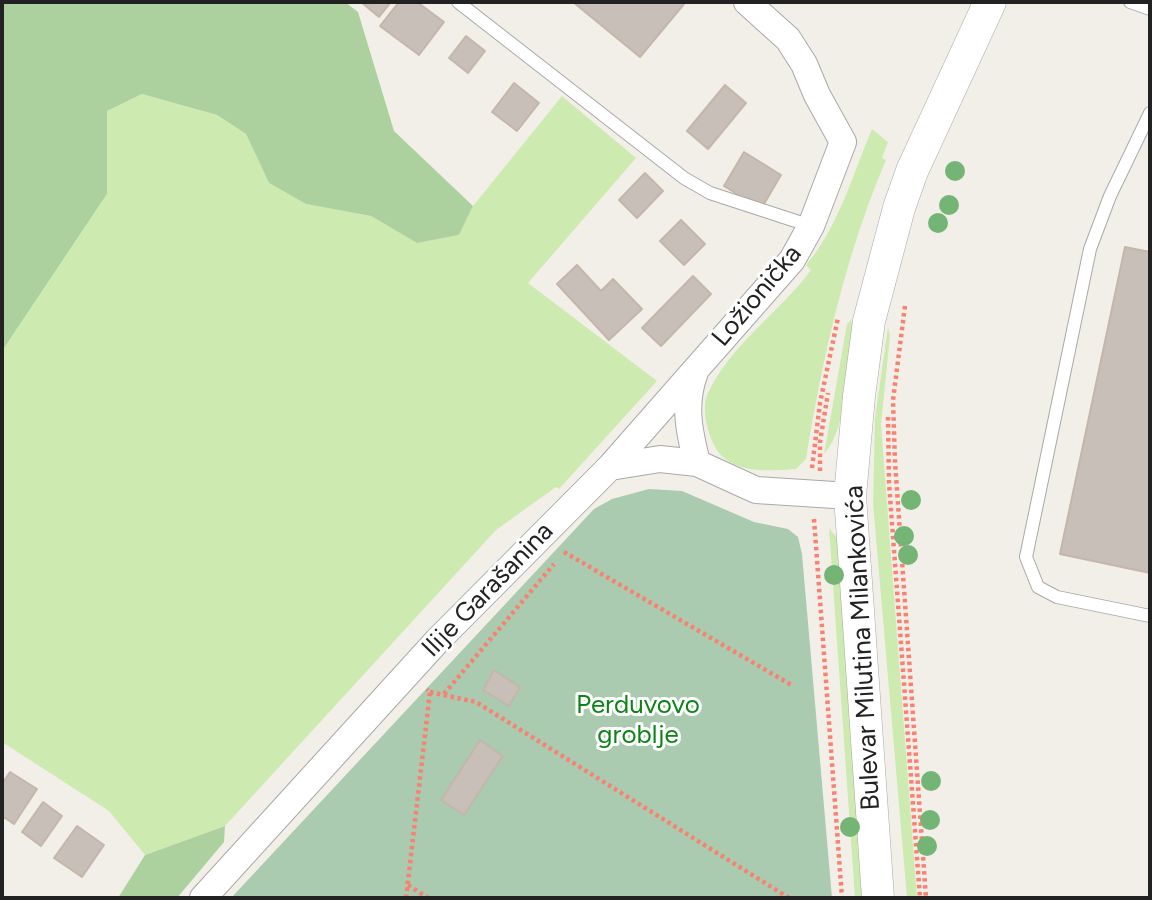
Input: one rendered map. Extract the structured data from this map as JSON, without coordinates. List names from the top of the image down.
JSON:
{
  "streets": {
    "street": ["Ložionička", "Ilije Garašanina", "Bulevar Milutina Milankovića"]
  },
  "crossings": [
    ["Ložionička", "Ilije Garašanina"]
  ],
  "parks": ["Perduvovo groblje"]
}
